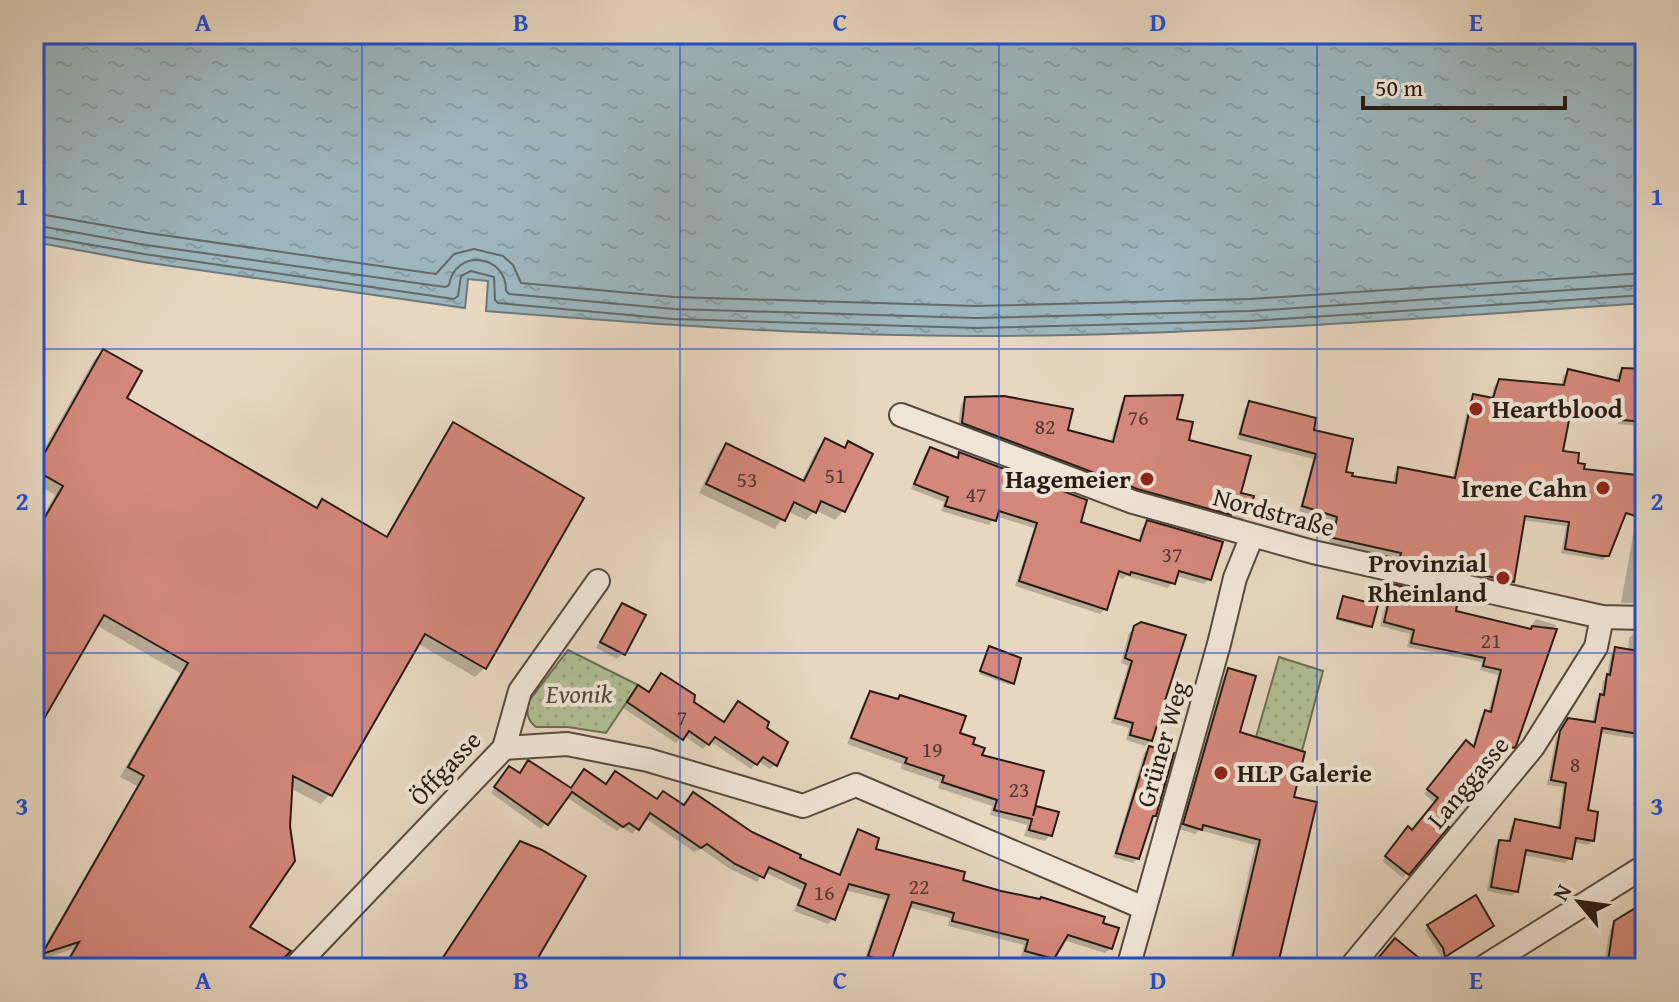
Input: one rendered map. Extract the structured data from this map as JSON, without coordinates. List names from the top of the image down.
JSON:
{
  "streets": {
    "street": [
      "Nordstraße",
      "Grüner Weg",
      "Öffgasse",
      "Langgasse"
    ]
  },
  "crossings": [
    ["Nordstraße", "Grüner Weg"],
    ["Nordstraße", "Langgasse"]
  ],
  "parks": ["Evonik"],
  "places": [
    "Heartblood",
    "Hagemeier",
    "Irene Cahn",
    "Provinzial Rheinland",
    "HLP Galerie"
  ],
  "house_numbers": [
    "76",
    "82",
    "51",
    "53",
    "47",
    "37",
    "21",
    "7",
    "19",
    "8",
    "23",
    "22",
    "16"
  ],
  "scale_bar": "50 m",
  "north": "top left",
  "grid": {
    "columns": [
      "A",
      "B",
      "C",
      "D",
      "E"
    ],
    "rows": ["1", "2", "3"]
  }
}
